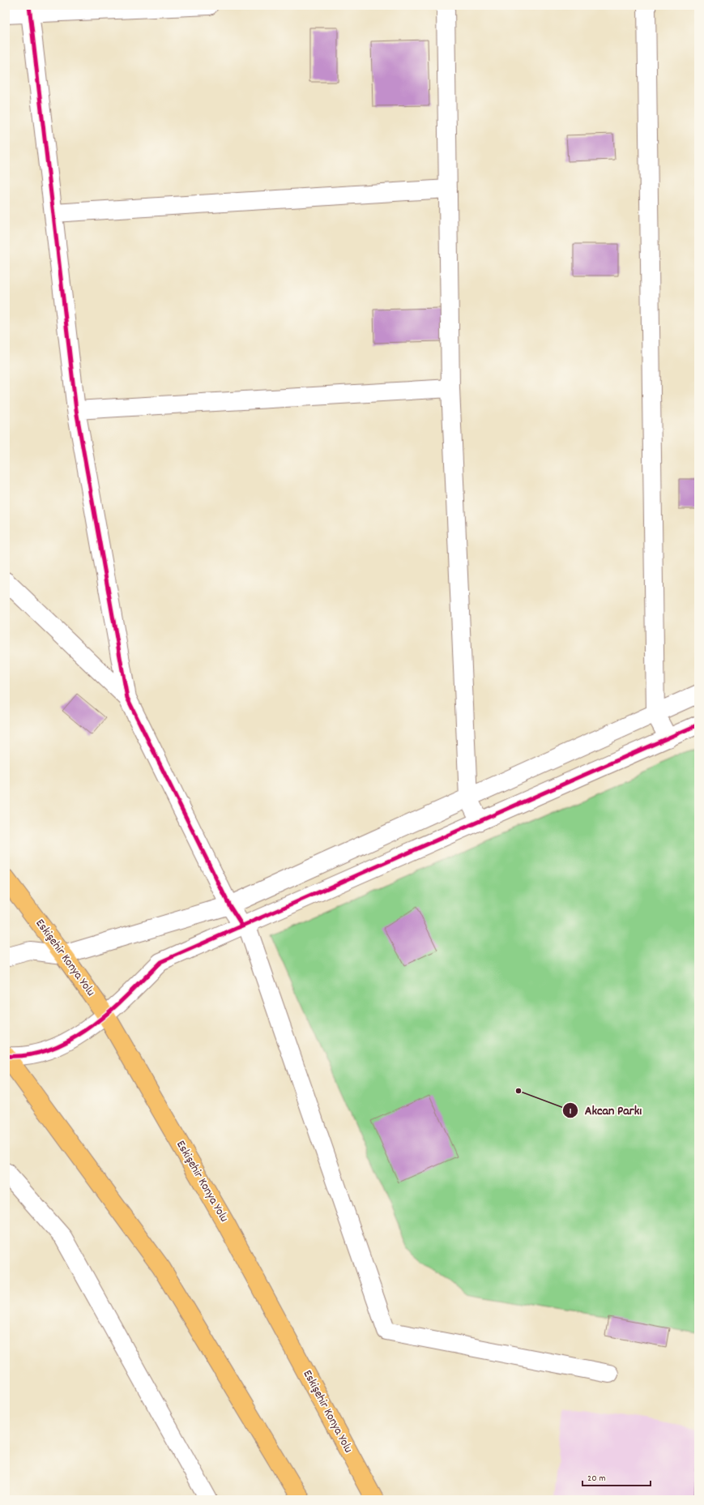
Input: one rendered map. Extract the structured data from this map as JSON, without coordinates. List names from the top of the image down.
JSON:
{
  "streets": {
    "highway": ["Eskişehir Konya Yolu"]
  },
  "places": ["Akcan Parkı"],
  "scale_bar": "20 m"
}
